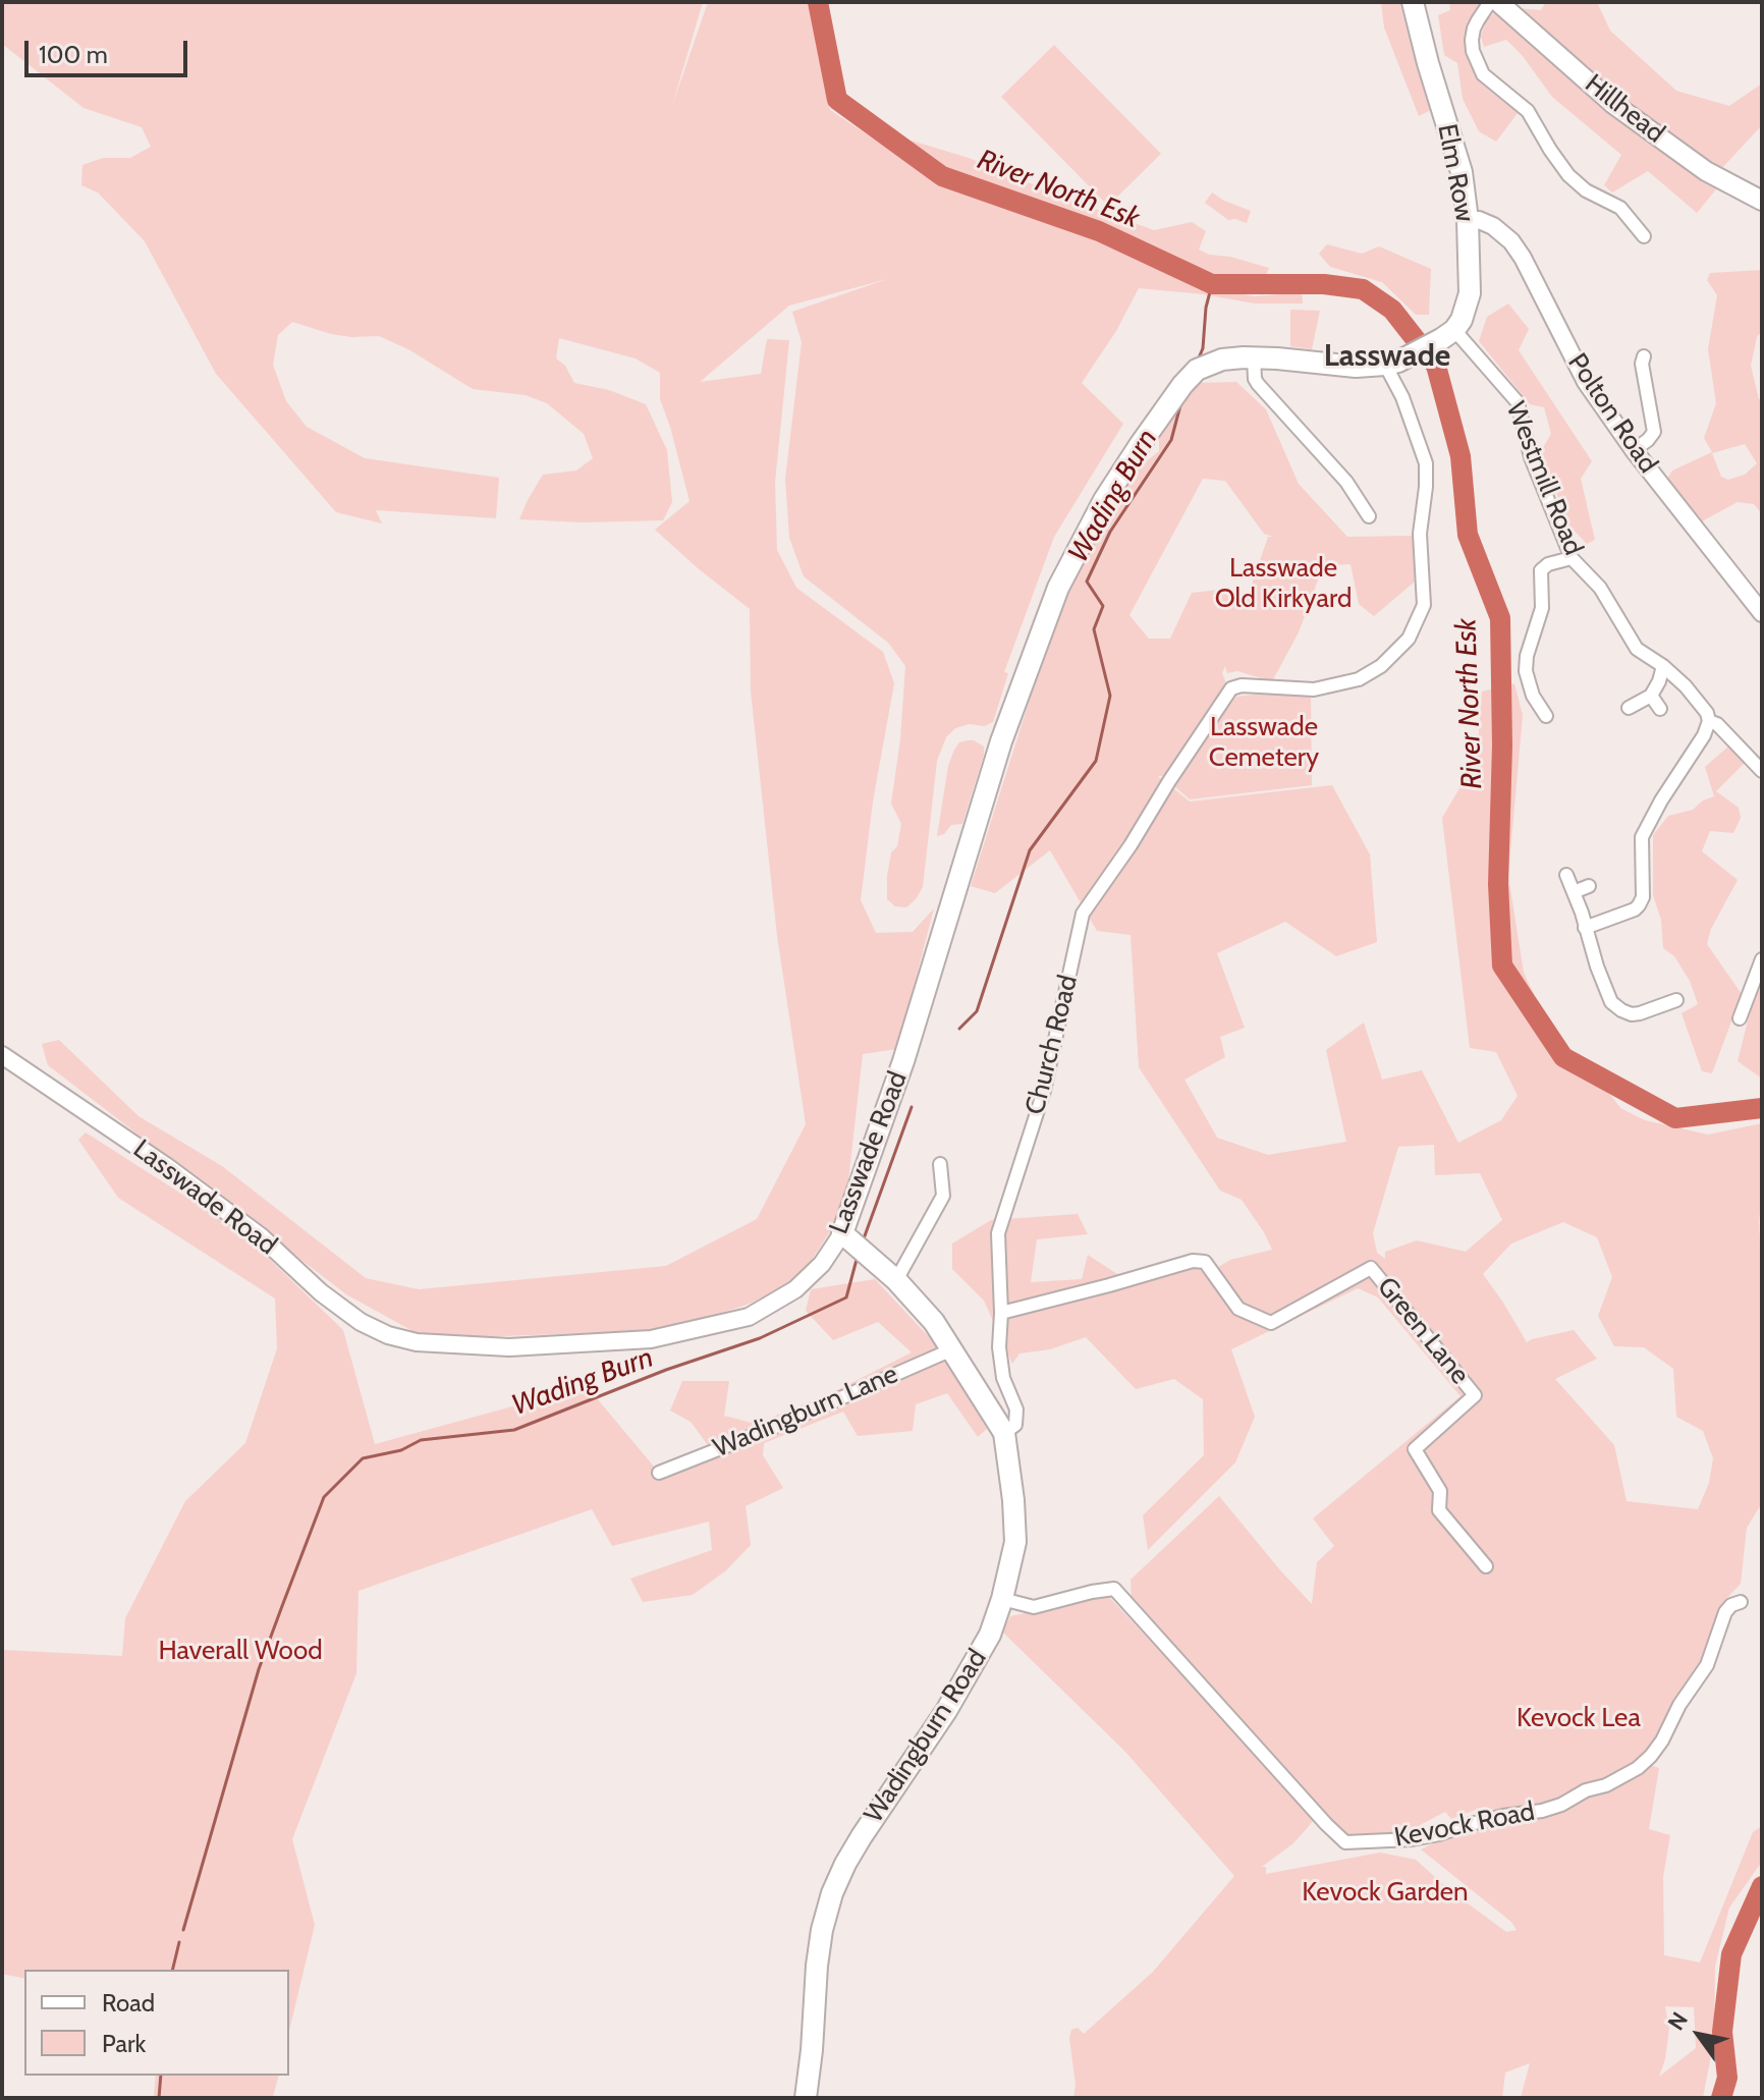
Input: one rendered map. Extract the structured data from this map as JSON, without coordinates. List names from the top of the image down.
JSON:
{
  "streets": {
    "main road": [
      "Hillhead",
      "Elm Row",
      "Lasswade Road",
      "Wadingburn Road"
    ],
    "street": [
      "Polton Road",
      "Westmill Road",
      "Church Road",
      "Green Lane",
      "Wadingburn Lane",
      "Kevock Road"
    ]
  },
  "crossings": [
    ["Elm Row", "Polton Road"],
    ["Elm Row", "Westmill Road"],
    ["Church Road", "Green Lane"],
    ["Church Road", "Wadingburn Road"],
    ["Lasswade Road", "Wadingburn Road"],
    ["Wadingburn Lane", "Wadingburn Road"],
    ["Wadingburn Road", "Kevock Road"]
  ],
  "districts": ["Lasswade"],
  "water": ["River North Esk", "Wading Burn"],
  "parks": [
    "Lasswade Old Kirkyard",
    "Lasswade Cemetery",
    "Haverall Wood",
    "Kevock Lea",
    "Kevock Garden"
  ],
  "legend": ["Road", "Park"],
  "scale_bar": "100 m",
  "north": "top left"
}
